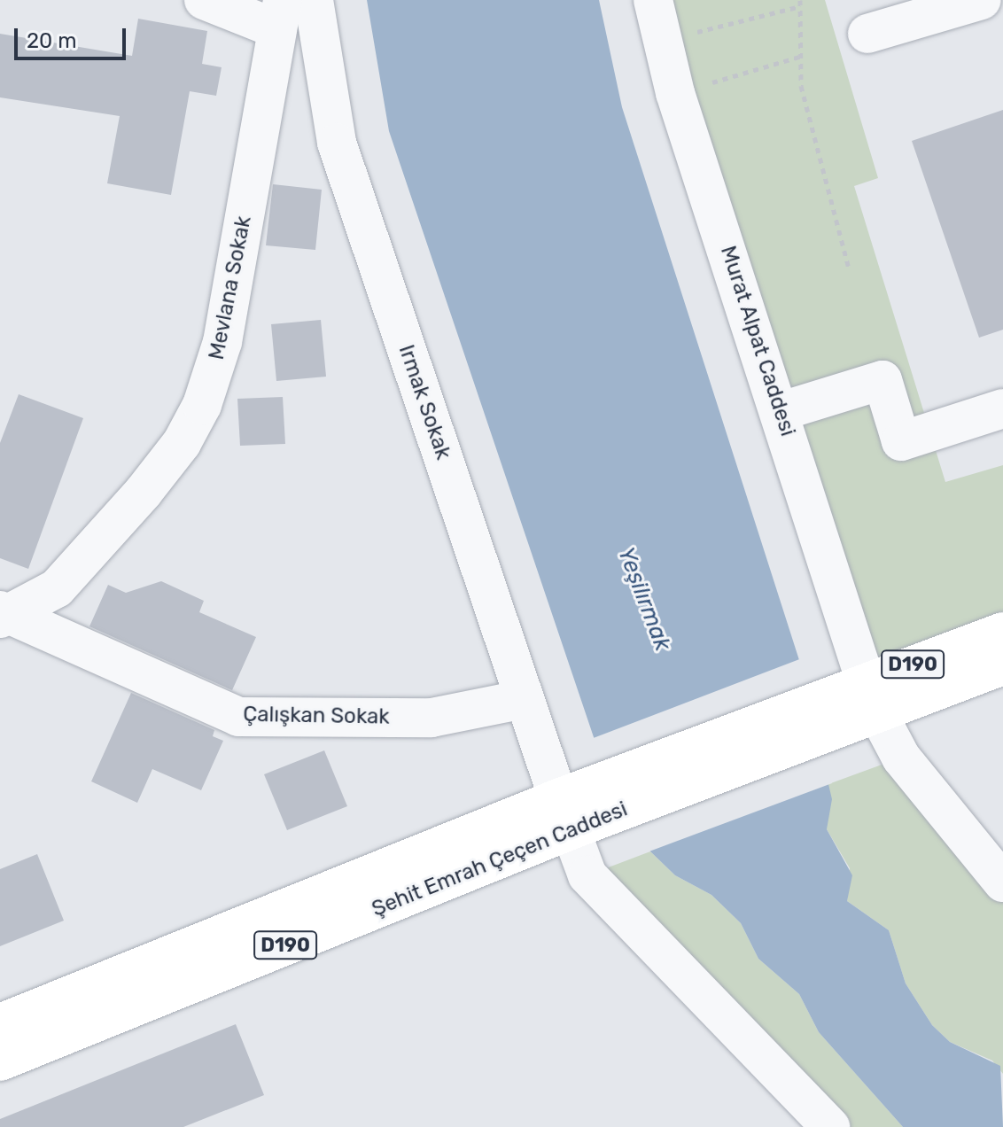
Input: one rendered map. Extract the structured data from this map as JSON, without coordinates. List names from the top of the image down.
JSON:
{
  "streets": {
    "highway": ["D190", "Şehit Emrah Çeçen Caddesi"],
    "street": [
      "Mevlana Sokak",
      "Murat Alpat Caddesi",
      "Irmak Sokak",
      "Çalışkan Sokak"
    ]
  },
  "crossings": [
    ["Mevlana Sokak", "Çalışkan Sokak"],
    ["Murat Alpat Caddesi", "D190"],
    ["Murat Alpat Caddesi", "Şehit Emrah Çeçen Caddesi"],
    ["Irmak Sokak", "Çalışkan Sokak"],
    ["Irmak Sokak", "Şehit Emrah Çeçen Caddesi"],
    ["D190", "Şehit Emrah Çeçen Caddesi"]
  ],
  "water": ["Yeşilırmak"],
  "scale_bar": "20 m"
}
